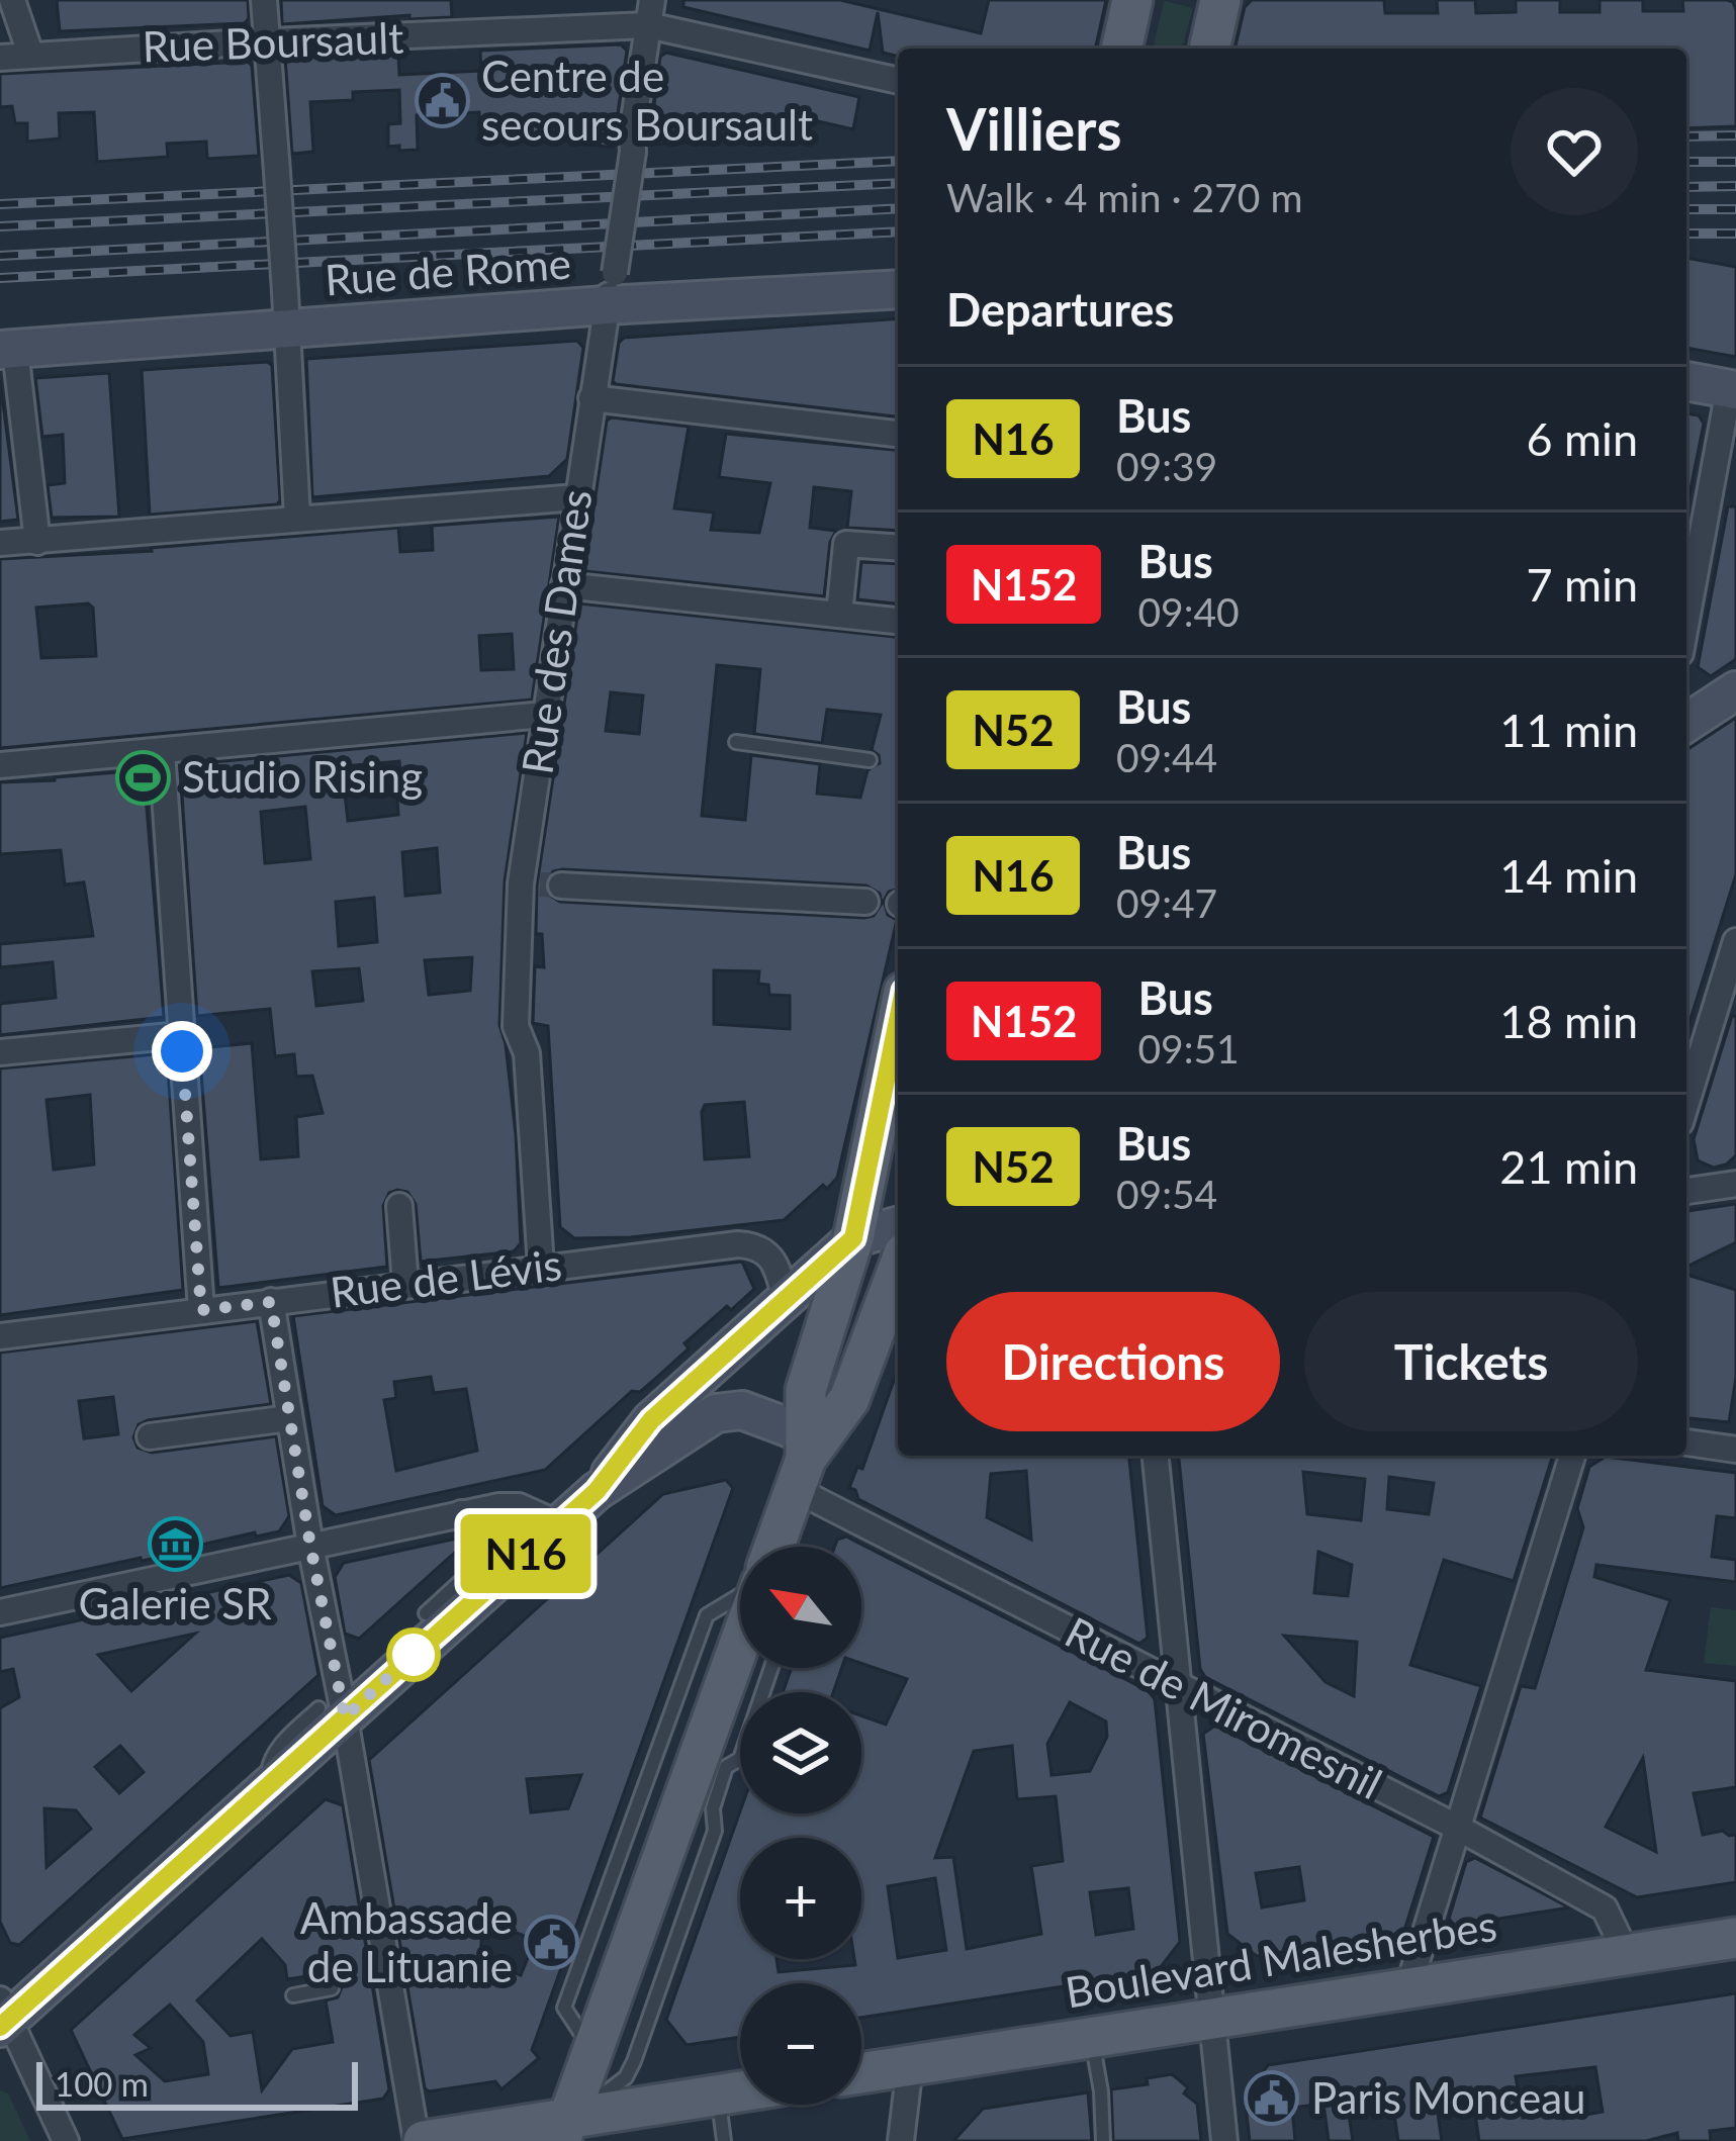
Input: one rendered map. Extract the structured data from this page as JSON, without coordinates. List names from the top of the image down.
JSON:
{
  "streets": {
    "main road": ["Rue de Rome", "Boulevard Malesherbes"],
    "street": [
      "Rue Boursault",
      "Rue des Dames",
      "Rue de Lévis",
      "Rue de Miromesnil"
    ]
  },
  "crossings": [
    ["Rue Boursault", "Rue des Dames"],
    ["Rue de Rome", "Rue des Dames"],
    ["Rue des Dames", "Rue de Lévis"],
    ["Rue de Miromesnil", "Boulevard Malesherbes"]
  ],
  "places": {
    "public building": ["Centre de secours Boursault", "Ambassade de Lituanie", "Paris Monceau"],
    "sports": ["Studio Rising"],
    "museum": ["Galerie SR"]
  },
  "lines": ["bus line N16"],
  "scale_bar": "100 m",
  "north": "top left",
  "page": {
    "on_map": "N16",
    "heading": [
      ["Villiers", "Walk · 4 min · 270 m"],
      "Departures"
    ],
    "list": [
      {
        "mark": "N16",
        "name": "Bus",
        "note": "09:39",
        "value": "6 min"
      },
      {
        "mark": "N152",
        "name": "Bus",
        "note": "09:40",
        "value": "7 min"
      },
      {
        "mark": "N52",
        "name": "Bus",
        "note": "09:44",
        "value": "11 min"
      },
      {
        "mark": "N16",
        "name": "Bus",
        "note": "09:47",
        "value": "14 min"
      },
      {
        "mark": "N152",
        "name": "Bus",
        "note": "09:51",
        "value": "18 min"
      },
      {
        "mark": "N52",
        "name": "Bus",
        "note": "09:54",
        "value": "21 min"
      }
    ],
    "buttons": ["Directions", "Tickets"],
    "map_buttons": ["+", "−"],
    "scale": "100 m"
  }
}
